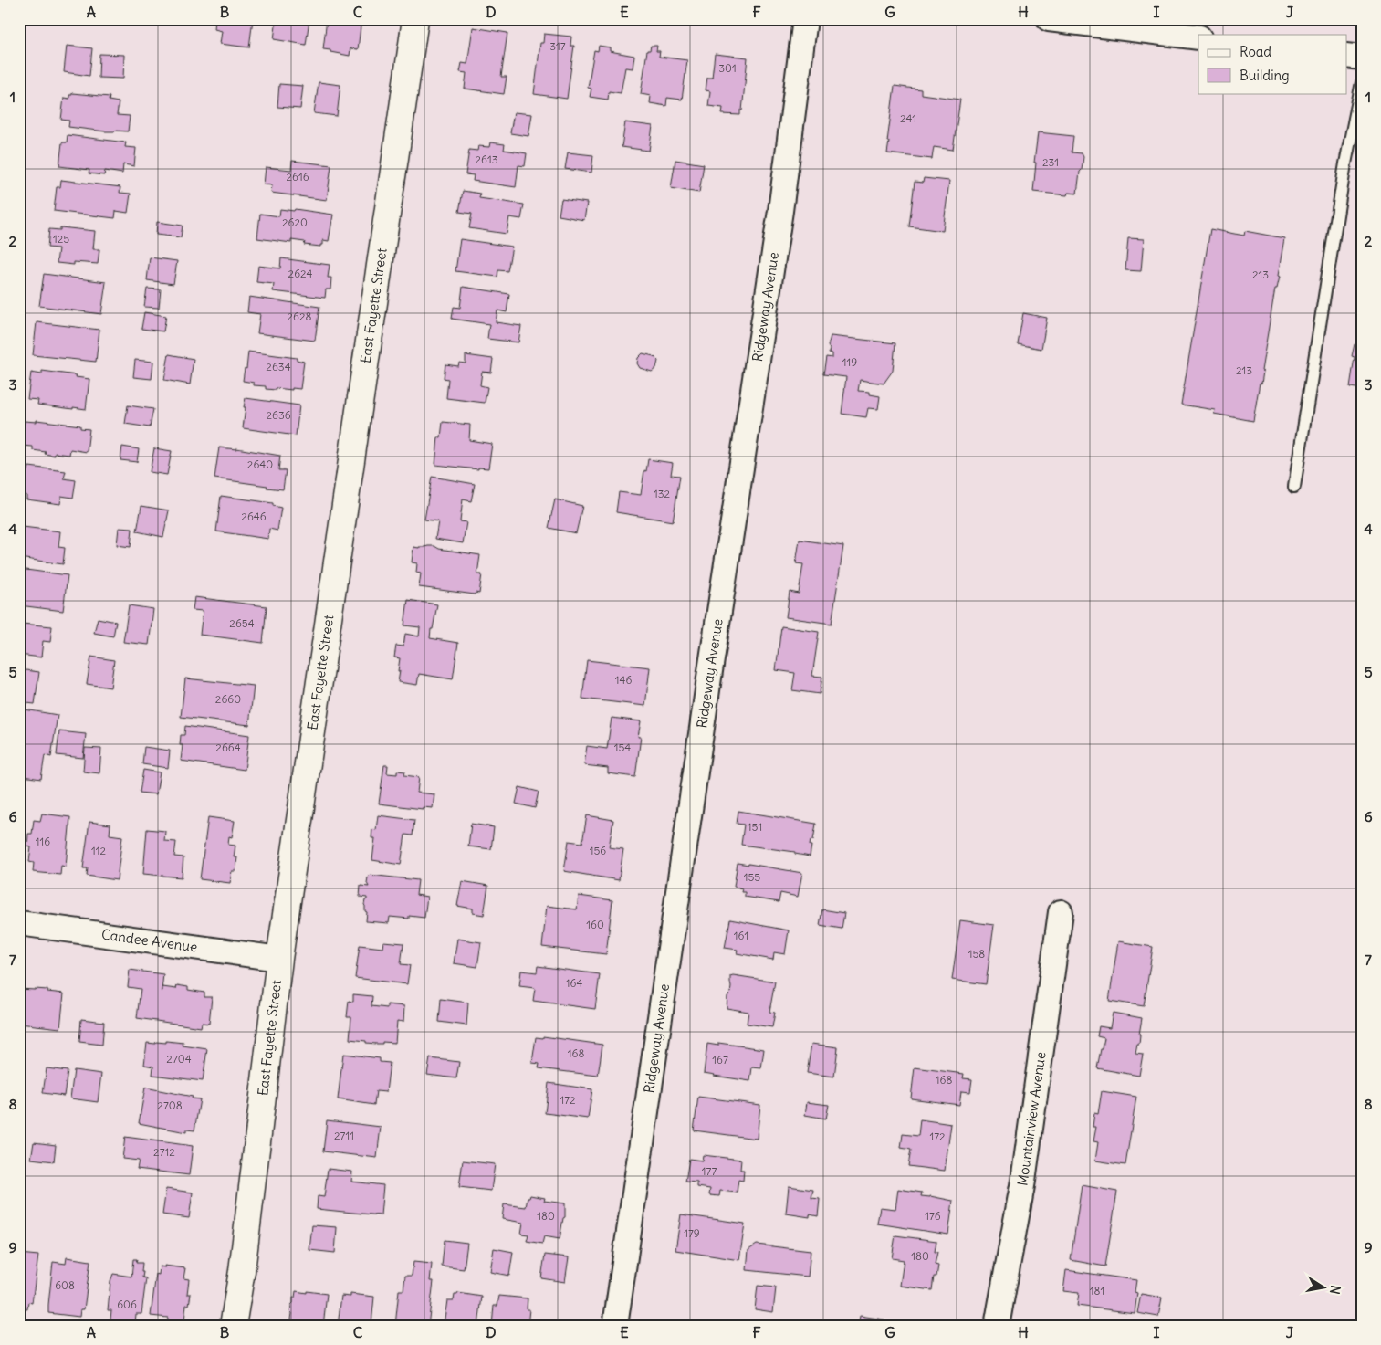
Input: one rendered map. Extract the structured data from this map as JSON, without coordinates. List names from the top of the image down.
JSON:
{
  "streets": {
    "street": [
      "East Fayette Street",
      "Ridgeway Avenue",
      "Candee Avenue",
      "Mountainview Avenue"
    ]
  },
  "crossings": [
    ["East Fayette Street", "Candee Avenue"]
  ],
  "house_numbers": [
    "317",
    "301",
    "241",
    "2613",
    "231",
    "2616",
    "2620",
    "125",
    "2624",
    "213",
    "2628",
    "119",
    "2634",
    "213",
    "2636",
    "2640",
    "132",
    "2646",
    "2654",
    "146",
    "2660",
    "2664",
    "154",
    "151",
    "116",
    "112",
    "156",
    "155",
    "160",
    "161",
    "158",
    "164",
    "168",
    "2704",
    "167",
    "168",
    "172",
    "2708",
    "2711",
    "172",
    "2712",
    "177",
    "180",
    "176",
    "179",
    "180",
    "608",
    "181",
    "606"
  ],
  "legend": ["Road", "Building"],
  "north": "right",
  "grid": {
    "columns": [
      "A",
      "B",
      "C",
      "D",
      "E",
      "F",
      "G",
      "H",
      "I",
      "J"
    ],
    "rows": [
      "1",
      "2",
      "3",
      "4",
      "5",
      "6",
      "7",
      "8",
      "9"
    ]
  }
}
